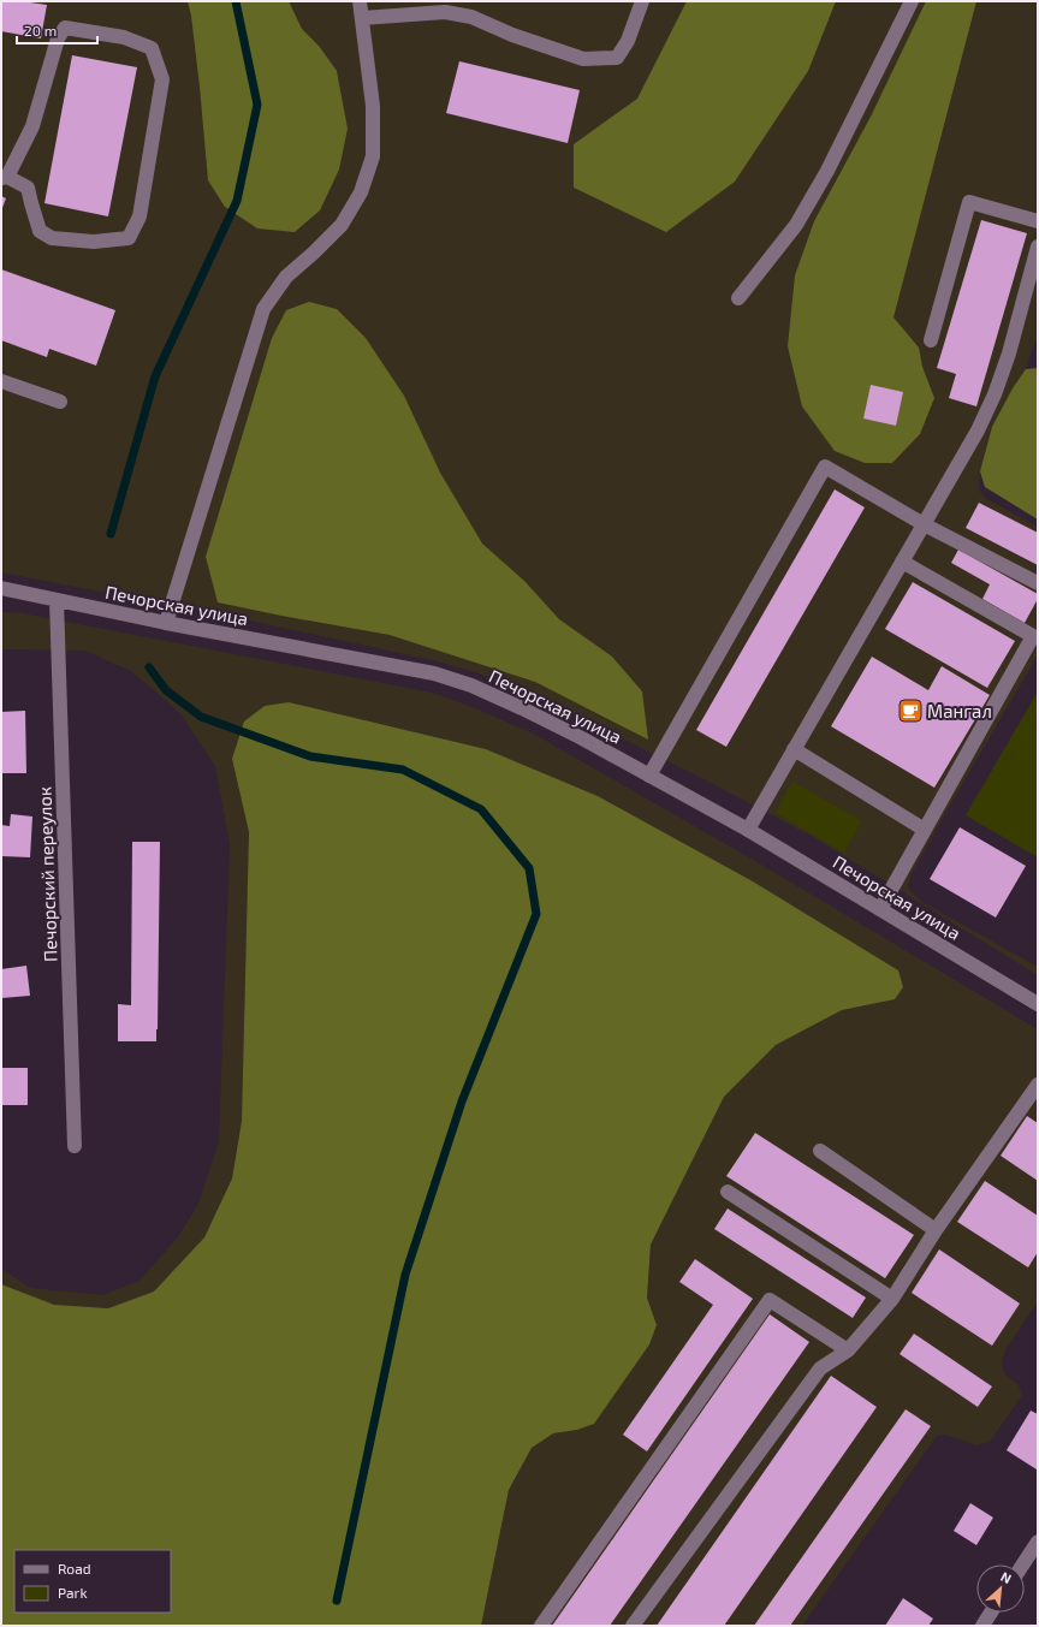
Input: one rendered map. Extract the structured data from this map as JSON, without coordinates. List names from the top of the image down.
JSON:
{
  "streets": {
    "street": ["Печорская улица", "Печорский переулок"]
  },
  "crossings": [
    ["Печорская улица", "Печорский переулок"]
  ],
  "places": {
    "cafe": ["Мангал"]
  },
  "legend": ["Road", "Park"],
  "scale_bar": "20 m",
  "north": "top right"
}
